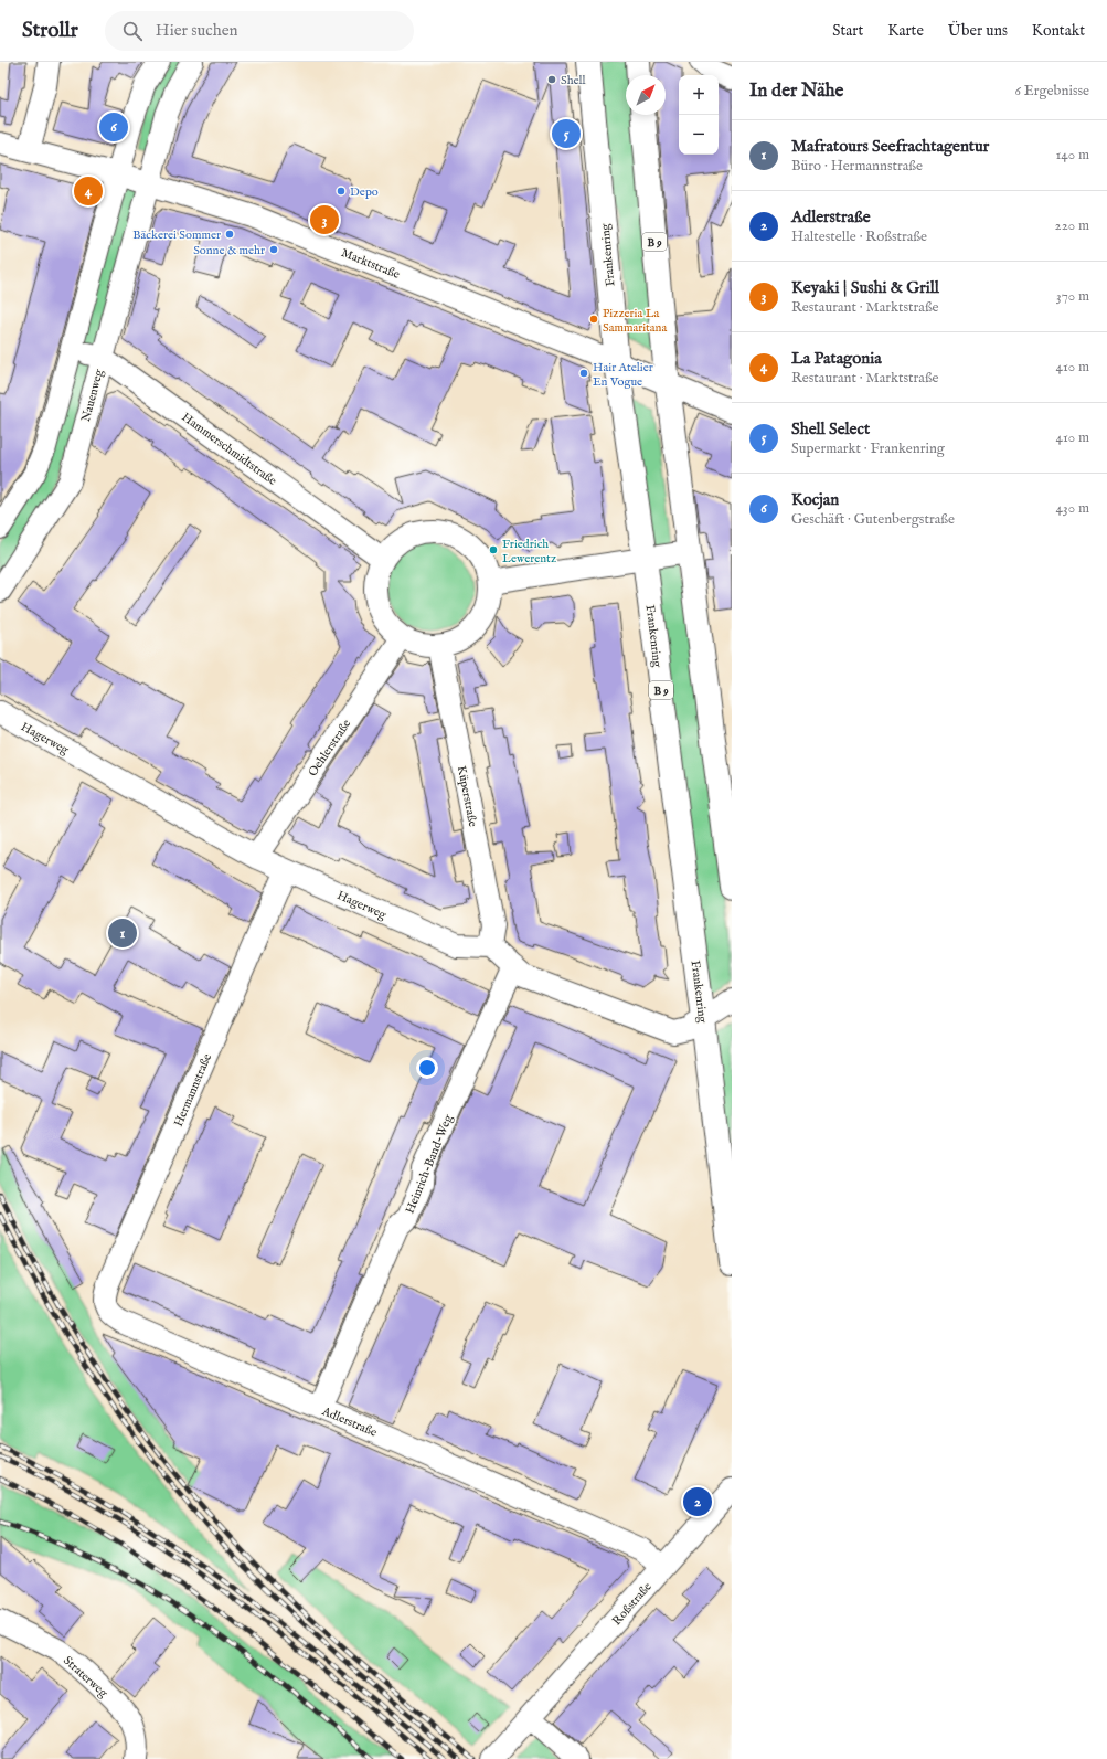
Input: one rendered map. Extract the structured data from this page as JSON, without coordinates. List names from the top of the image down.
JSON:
{
  "streets": {
    "main road": ["B 9", "Frankenring"],
    "street": [
      "Marktstraße",
      "Nauenweg",
      "Hammerschmidtstraße",
      "Hagerweg",
      "Oehlerstraße",
      "Küperstraße",
      "Hermannstraße",
      "Heinrich-Band-Weg",
      "Adlerstraße",
      "Roßstraße",
      "Straterweg"
    ]
  },
  "crossings": [
    ["B 9", "Marktstraße"],
    ["Frankenring", "Marktstraße"],
    ["Marktstraße", "Nauenweg"],
    ["Nauenweg", "Hammerschmidtstraße"],
    ["Hammerschmidtstraße", "Oehlerstraße"],
    ["Hammerschmidtstraße", "Küperstraße"],
    ["Hagerweg", "Oehlerstraße"],
    ["Hagerweg", "Küperstraße"],
    ["Hagerweg", "Hermannstraße"],
    ["Oehlerstraße", "Küperstraße"],
    ["Hermannstraße", "Adlerstraße"],
    ["Heinrich-Band-Weg", "Adlerstraße"],
    ["Adlerstraße", "Roßstraße"]
  ],
  "places": [
    "Shell",
    "Depo",
    "Bäckerei Sommer",
    "Sonne & mehr",
    "Pizzeria La Sammaritana",
    "Hair Atelier En Vogue",
    "Friedrich Lewerentz"
  ],
  "north": "top right",
  "page": {
    "header": "Strollr",
    "search": "Hier suchen",
    "nav": [
      "Start",
      "Karte",
      "Über uns",
      "Kontakt"
    ],
    "heading": ["In der Nähe", "6 Ergebnisse"],
    "map_buttons": ["+", "−"],
    "pins": [
      "6",
      "5",
      "4",
      "3",
      "1",
      "2"
    ],
    "list": [
      {
        "mark": "1",
        "name": "Mafratours Seefrachtagentur",
        "note": "Büro · Hermannstraße",
        "value": "140 m"
      },
      {
        "mark": "2",
        "name": "Adlerstraße",
        "note": "Haltestelle · Roßstraße",
        "value": "220 m"
      },
      {
        "mark": "3",
        "name": "Keyaki | Sushi & Grill",
        "note": "Restaurant · Marktstraße",
        "value": "370 m"
      },
      {
        "mark": "4",
        "name": "La Patagonia",
        "note": "Restaurant · Marktstraße",
        "value": "410 m"
      },
      {
        "mark": "5",
        "name": "Shell Select",
        "note": "Supermarkt · Frankenring",
        "value": "410 m"
      },
      {
        "mark": "6",
        "name": "Kocjan",
        "note": "Geschäft · Gutenbergstraße",
        "value": "430 m"
      }
    ]
  }
}
